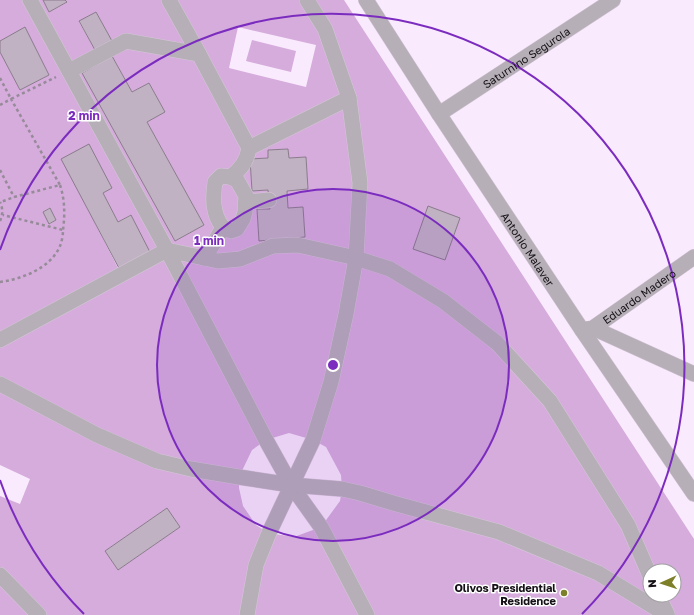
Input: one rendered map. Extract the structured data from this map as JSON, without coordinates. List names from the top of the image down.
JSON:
{
  "streets": {
    "street": ["Saturnino Segurola", "Antonio Malaver", "Eduardo Madero"]
  },
  "crossings": [
    ["Saturnino Segurola", "Antonio Malaver"],
    ["Antonio Malaver", "Eduardo Madero"]
  ],
  "places": ["Olivos Presidential Residence"],
  "north": "left",
  "rings": ["2 min", "1 min"]
}
